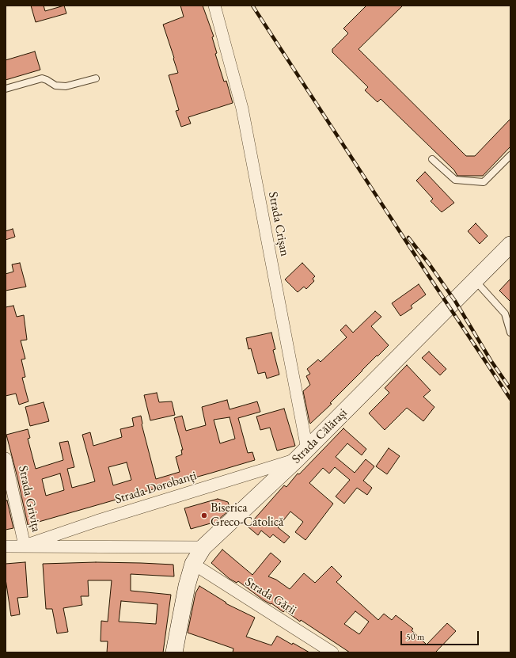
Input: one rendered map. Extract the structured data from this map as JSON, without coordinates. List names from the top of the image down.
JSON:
{
  "streets": {
    "main road": ["Strada Călărași"],
    "street": [
      "Strada Crișan",
      "Strada Dorobanți",
      "Strada Grivița",
      "Strada Gării"
    ]
  },
  "crossings": [
    ["Strada Crișan", "Strada Călărași"],
    ["Strada Crișan", "Strada Dorobanți"],
    ["Strada Călărași", "Strada Dorobanți"],
    ["Strada Călărași", "Strada Gării"],
    ["Strada Dorobanți", "Strada Grivița"]
  ],
  "places": ["Biserica Greco-Catolică"],
  "scale_bar": "50 m"
}
